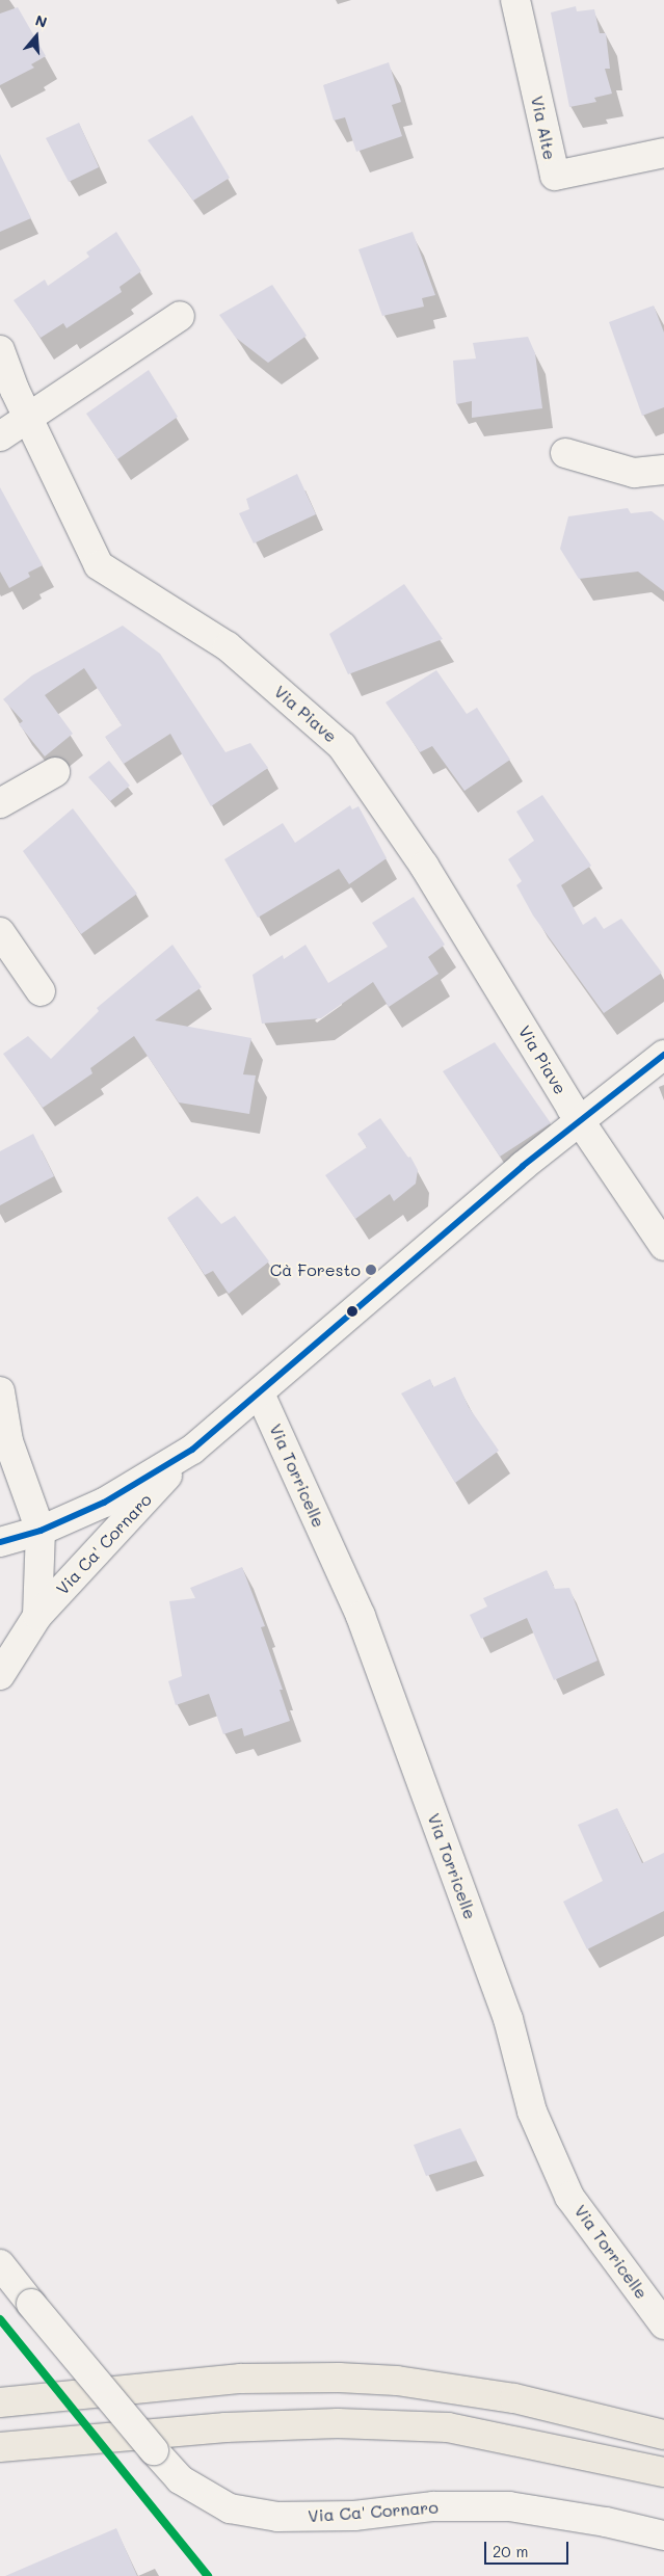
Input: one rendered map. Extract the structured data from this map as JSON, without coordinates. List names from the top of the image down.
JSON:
{
  "streets": {
    "street": [
      "Via Alte",
      "Via Piave",
      "Via Torricelle",
      "Via Ca' Cornaro"
    ]
  },
  "places": ["Cà Foresto"],
  "scale_bar": "20 m",
  "north": "top"
}
